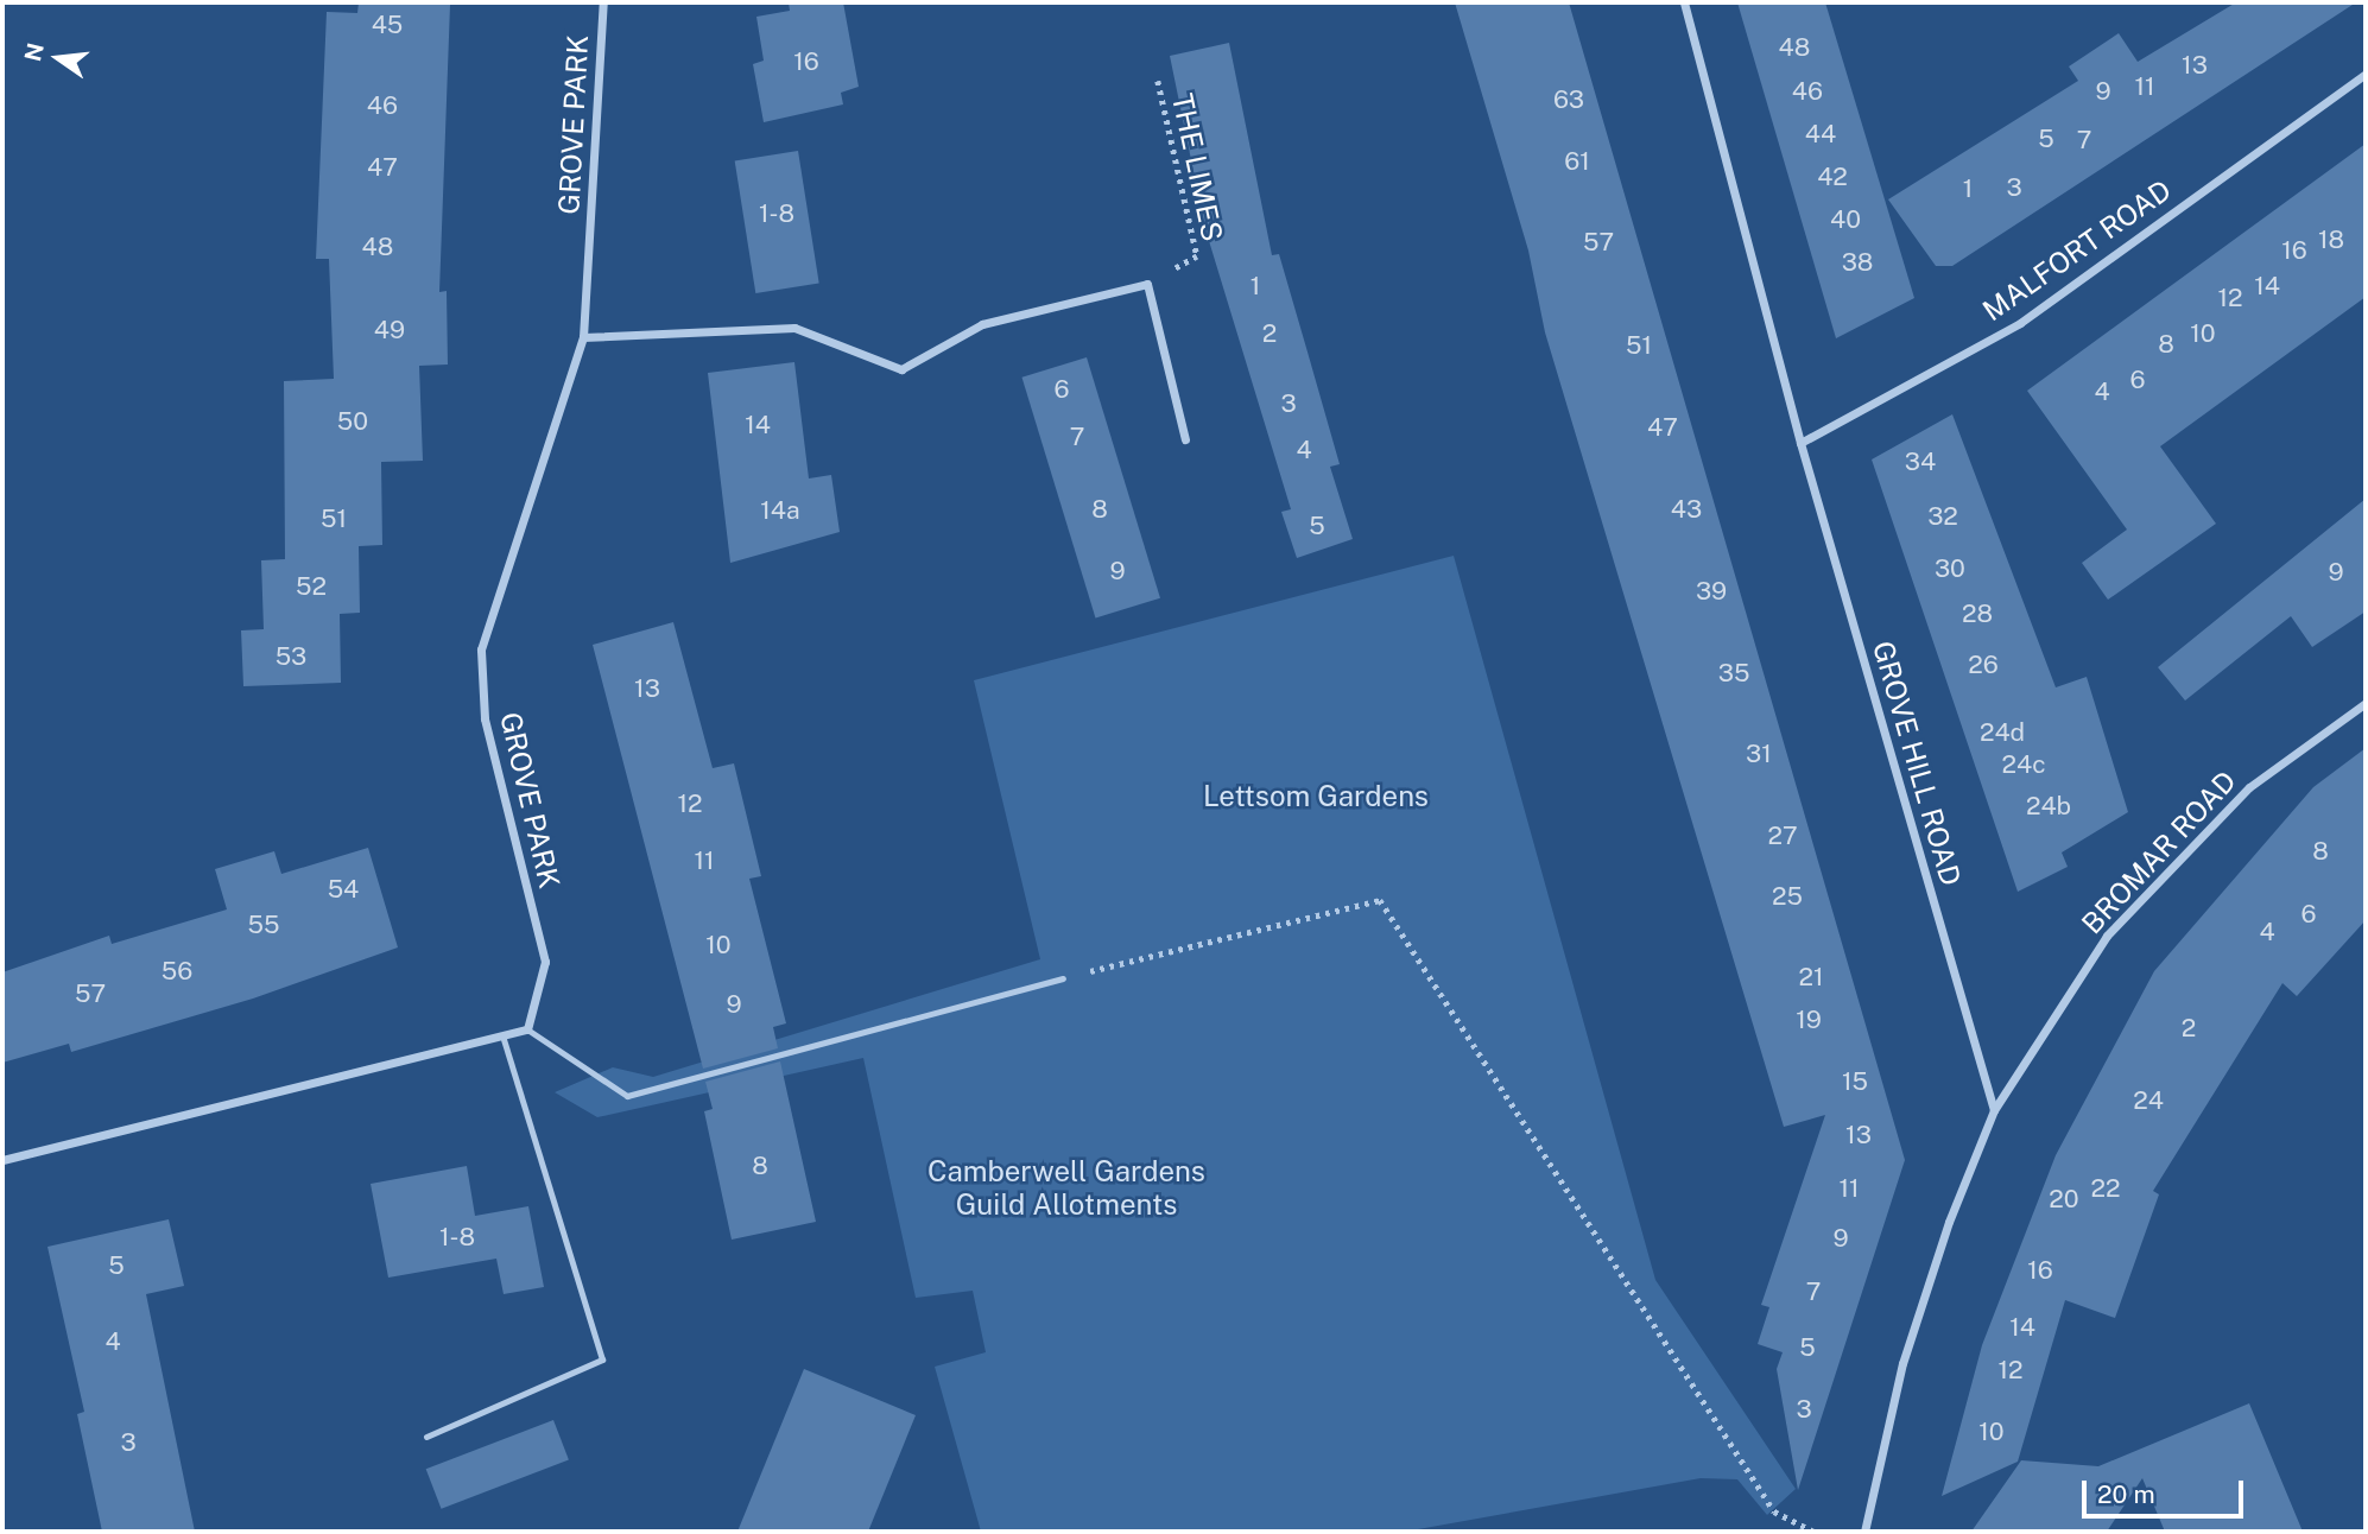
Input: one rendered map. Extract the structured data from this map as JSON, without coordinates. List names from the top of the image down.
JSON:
{
  "streets": {
    "street": [
      "GROVE PARK",
      "MALFORT ROAD",
      "GROVE HILL ROAD",
      "BROMAR ROAD"
    ],
    "path": ["THE LIMES"]
  },
  "crossings": [
    ["MALFORT ROAD", "GROVE HILL ROAD"],
    ["GROVE HILL ROAD", "BROMAR ROAD"]
  ],
  "parks": ["Lettsom Gardens", "Camberwell Gardens Guild Allotments"],
  "house_numbers": [
    "45",
    "48",
    "16",
    "13",
    "11",
    "46",
    "9",
    "63",
    "46",
    "44",
    "5",
    "7",
    "61",
    "47",
    "42",
    "3",
    "1",
    "1-8",
    "40",
    "18",
    "57",
    "48",
    "16",
    "38",
    "1",
    "14",
    "12",
    "49",
    "2",
    "10",
    "8",
    "51",
    "6",
    "6",
    "4",
    "3",
    "50",
    "14",
    "47",
    "7",
    "4",
    "34",
    "8",
    "43",
    "14a",
    "32",
    "51",
    "5",
    "30",
    "9",
    "9",
    "52",
    "39",
    "28",
    "53",
    "26",
    "35",
    "13",
    "24d",
    "31",
    "24c",
    "12",
    "24b",
    "27",
    "8",
    "11",
    "54",
    "25",
    "6",
    "55",
    "4",
    "10",
    "56",
    "21",
    "57",
    "9",
    "19",
    "2",
    "15",
    "24",
    "13",
    "8",
    "11",
    "22",
    "20",
    "1-8",
    "9",
    "5",
    "16",
    "7",
    "14",
    "4",
    "5",
    "12",
    "3",
    "10",
    "3"
  ],
  "scale_bar": "20 m",
  "north": "left"
}
